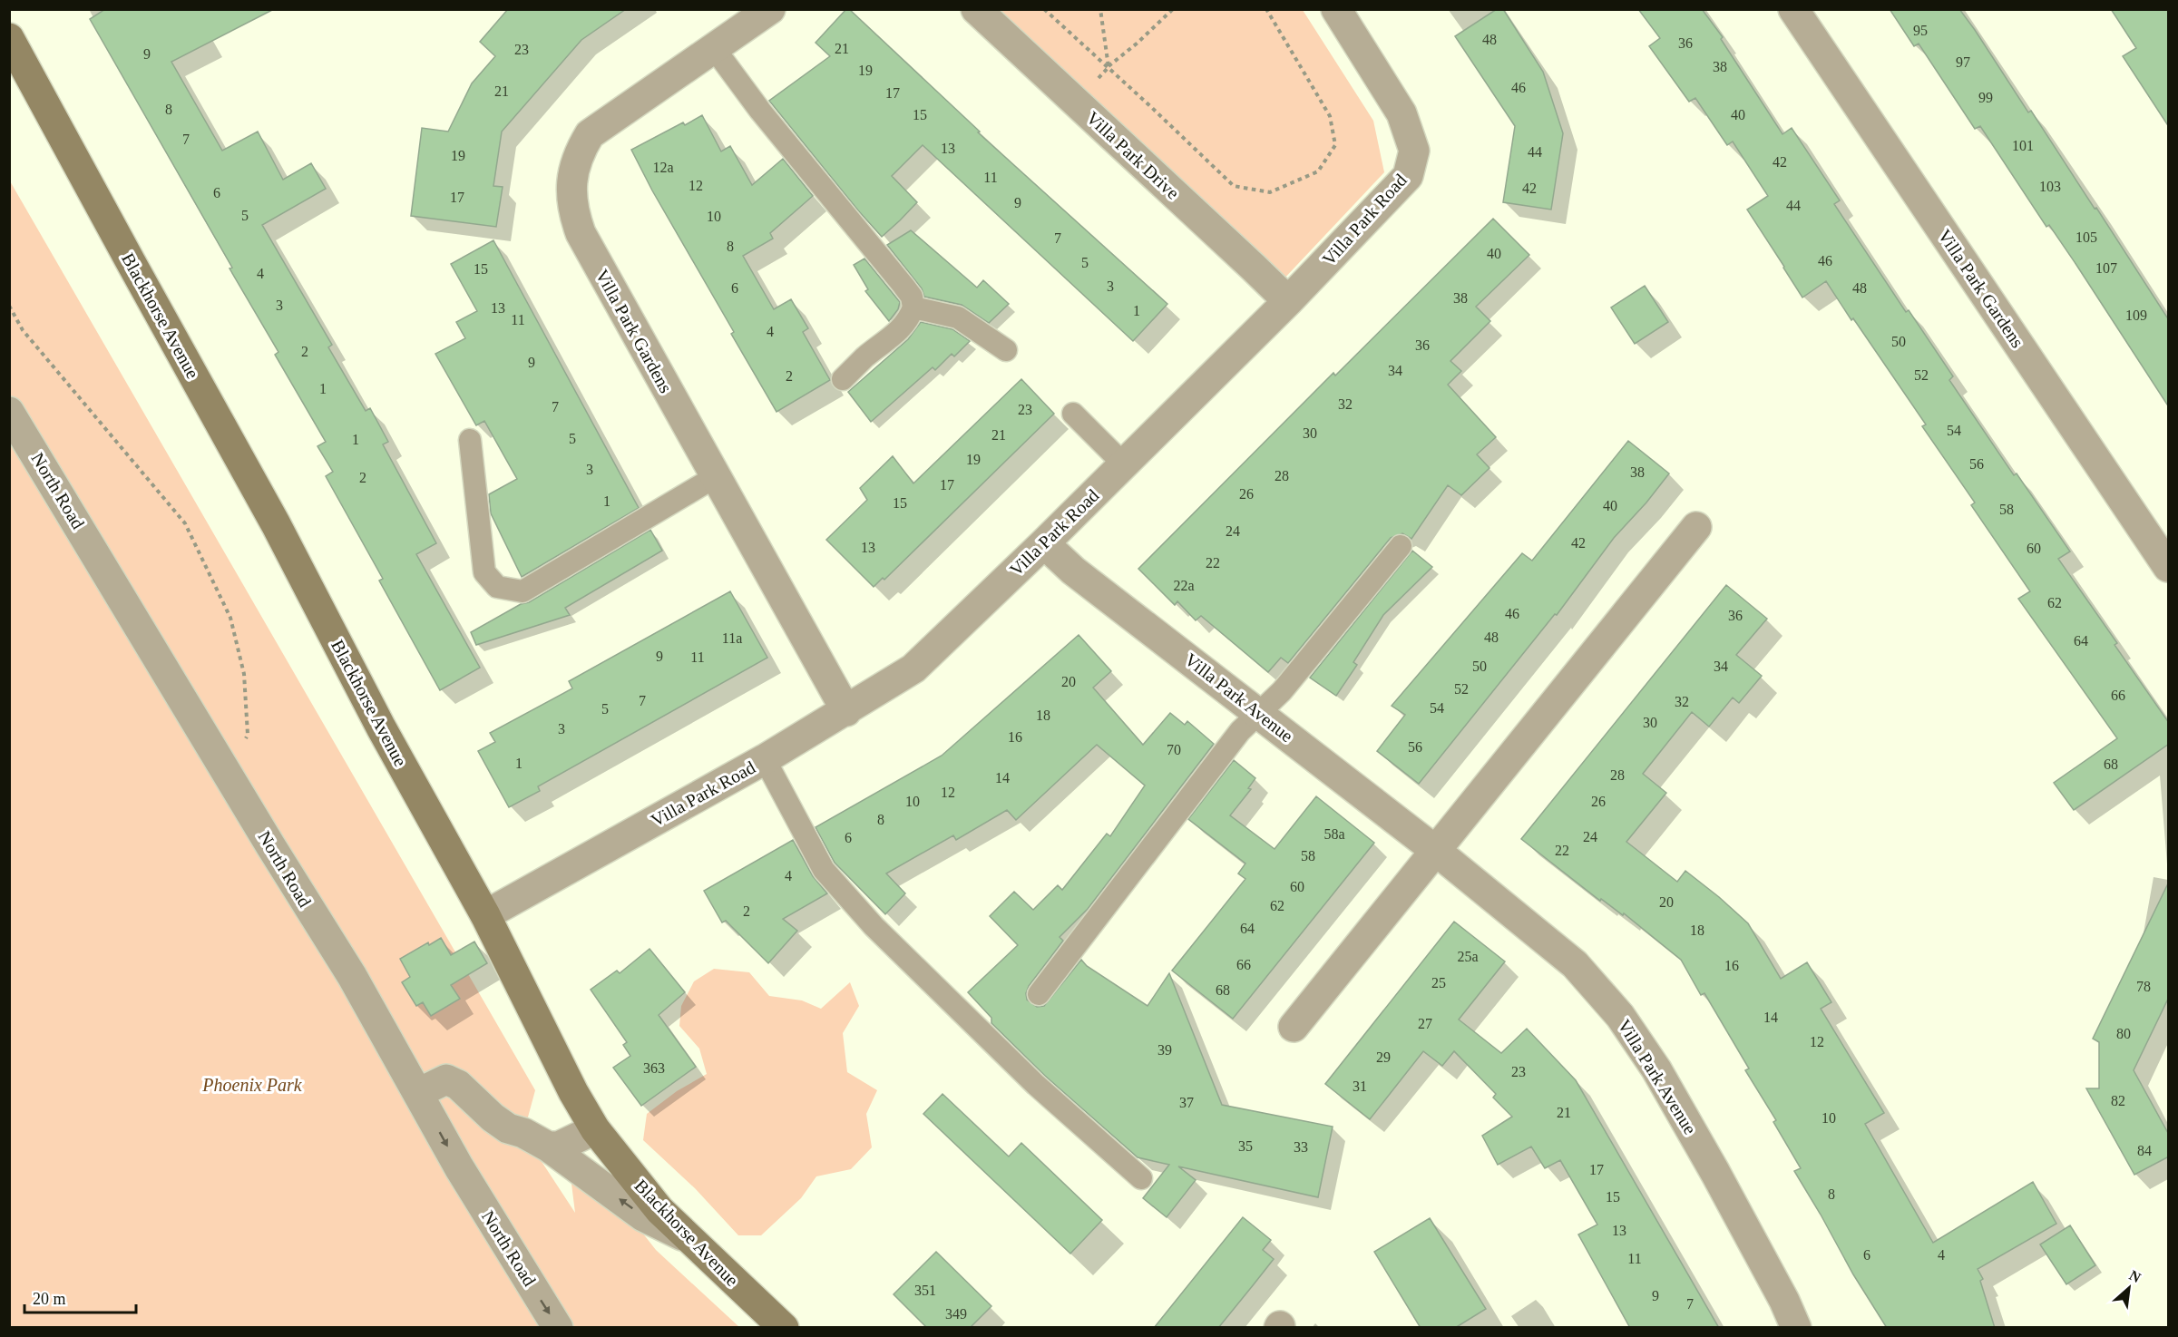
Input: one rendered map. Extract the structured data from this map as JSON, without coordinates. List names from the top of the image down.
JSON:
{
  "streets": {
    "main road": ["Blackhorse Avenue"],
    "street": [
      "Villa Park Drive",
      "Villa Park Road",
      "Villa Park Gardens",
      "North Road",
      "Villa Park Avenue"
    ]
  },
  "crossings": [
    ["Villa Park Drive", "Villa Park Road"],
    ["Villa Park Road", "Villa Park Gardens"],
    ["Villa Park Road", "Blackhorse Avenue"],
    ["Villa Park Road", "Villa Park Avenue"]
  ],
  "parks": ["Phoenix Park"],
  "house_numbers": [
    "95",
    "48",
    "36",
    "21",
    "23",
    "9",
    "97",
    "38",
    "19",
    "46",
    "21",
    "17",
    "99",
    "8",
    "15",
    "40",
    "7",
    "101",
    "13",
    "44",
    "19",
    "42",
    "12a",
    "11",
    "12",
    "103",
    "42",
    "6",
    "17",
    "9",
    "44",
    "5",
    "10",
    "105",
    "7",
    "8",
    "40",
    "46",
    "5",
    "107",
    "15",
    "4",
    "3",
    "6",
    "48",
    "38",
    "3",
    "13",
    "1",
    "109",
    "11",
    "4",
    "50",
    "36",
    "2",
    "9",
    "34",
    "52",
    "2",
    "1",
    "32",
    "7",
    "23",
    "54",
    "30",
    "21",
    "5",
    "1",
    "19",
    "56",
    "3",
    "38",
    "28",
    "2",
    "17",
    "26",
    "1",
    "15",
    "40",
    "58",
    "24",
    "42",
    "13",
    "60",
    "22",
    "22a",
    "62",
    "46",
    "36",
    "48",
    "11a",
    "64",
    "9",
    "11",
    "50",
    "34",
    "20",
    "52",
    "66",
    "7",
    "32",
    "54",
    "5",
    "18",
    "30",
    "3",
    "16",
    "56",
    "70",
    "1",
    "68",
    "28",
    "14",
    "12",
    "10",
    "26",
    "8",
    "58a",
    "24",
    "6",
    "22",
    "58",
    "4",
    "60",
    "20",
    "62",
    "2",
    "64",
    "18",
    "25a",
    "66",
    "16",
    "25",
    "78",
    "68",
    "14",
    "27",
    "80",
    "12",
    "39",
    "29",
    "363",
    "23",
    "31",
    "82",
    "37",
    "21",
    "10",
    "35",
    "33",
    "84",
    "17",
    "8",
    "15",
    "13",
    "6",
    "4",
    "11",
    "351",
    "9",
    "7",
    "349"
  ],
  "scale_bar": "20 m",
  "north": "top right"
}
